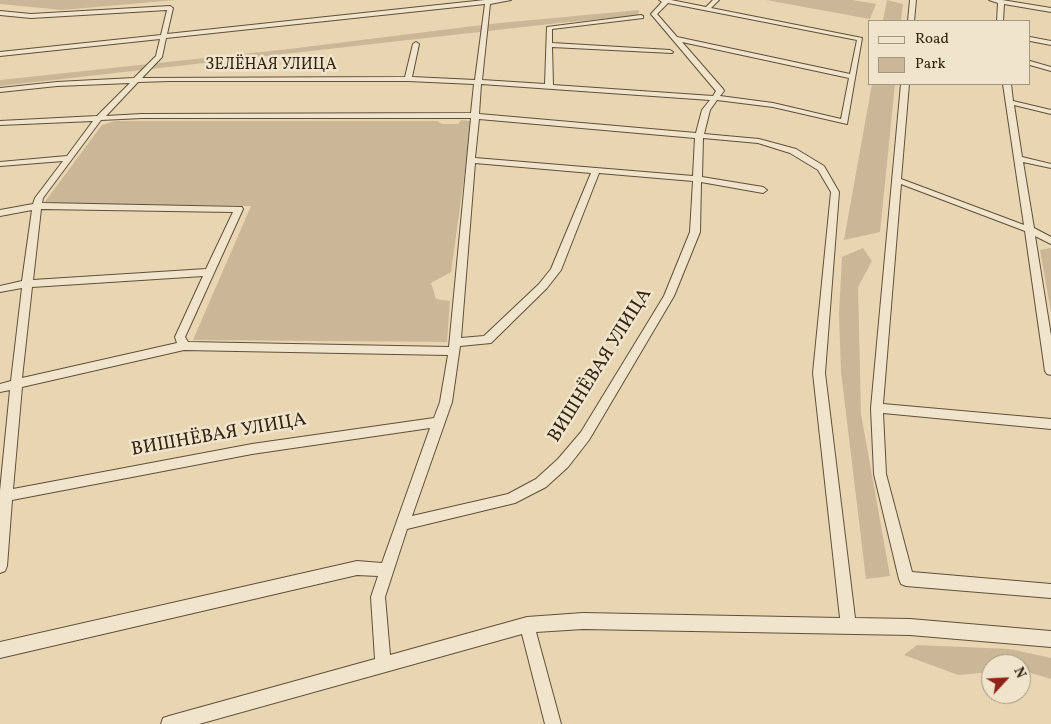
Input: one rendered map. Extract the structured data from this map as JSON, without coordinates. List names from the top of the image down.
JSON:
{
  "streets": {
    "street": ["ЗЕЛЁНАЯ УЛИЦА", "ВИШНЁВАЯ УЛИЦА"]
  },
  "crossings": [
    ["ЗЕЛЁНАЯ УЛИЦА", "ВИШНЁВАЯ УЛИЦА"]
  ],
  "legend": ["Road", "Park"],
  "north": "top right"
}
